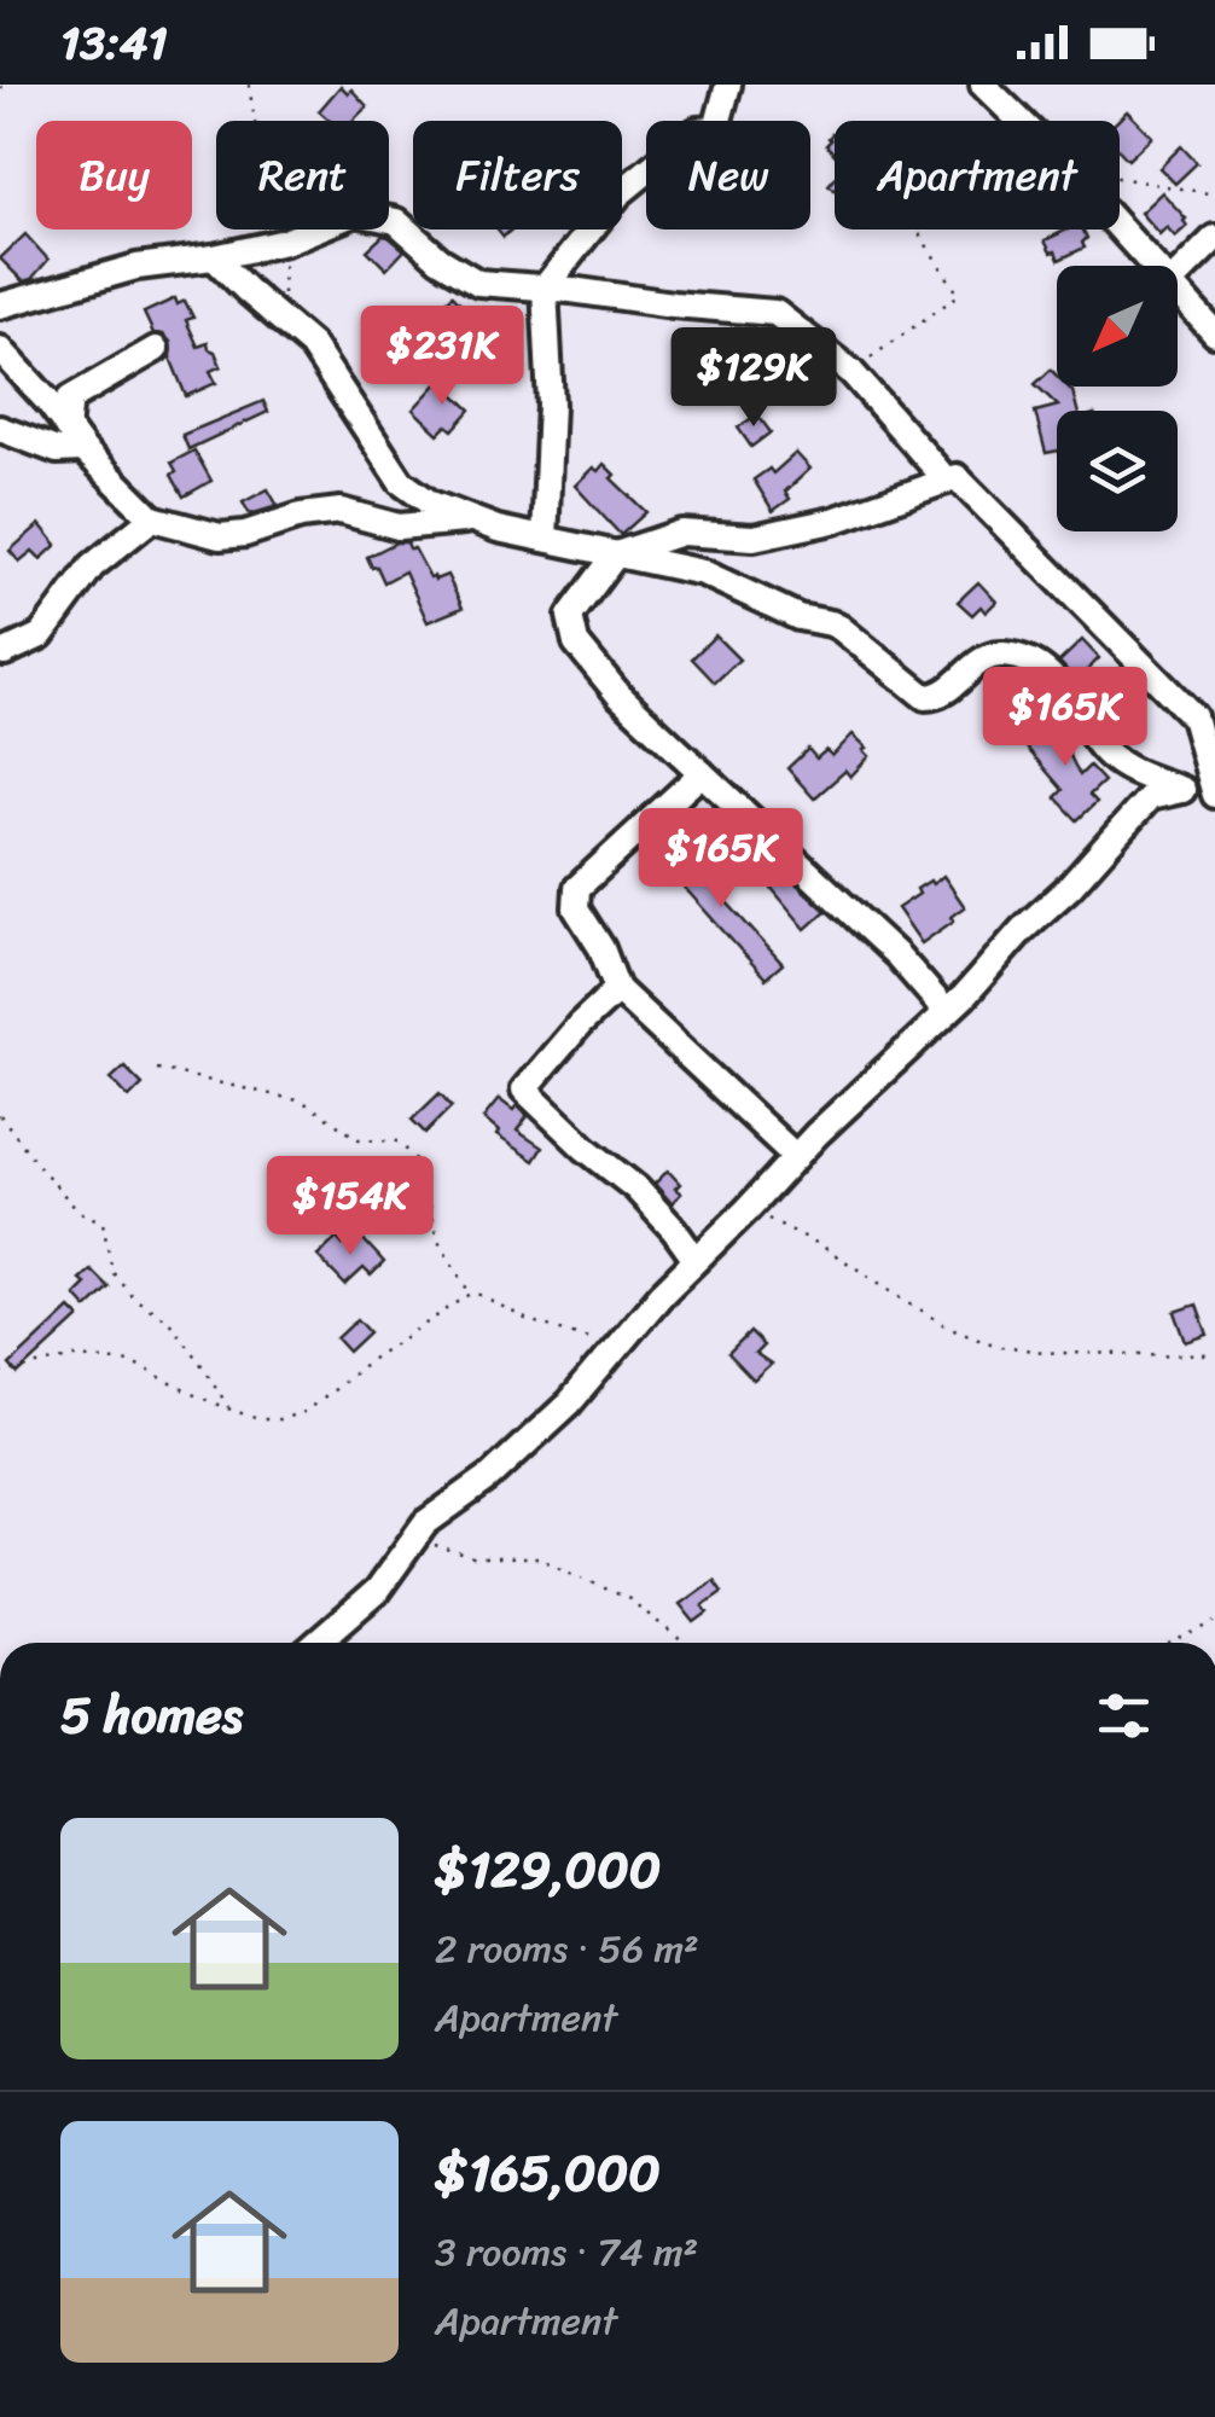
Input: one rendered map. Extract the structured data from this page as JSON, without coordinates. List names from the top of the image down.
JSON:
{
  "north": "bottom left",
  "page": {
    "status": "13:41",
    "chip": [
      "Buy",
      "Rent",
      "Filters",
      "New",
      "Apartment"
    ],
    "price": [
      "$231K",
      "$129K",
      "$165K",
      "$165K",
      "$154K"
    ],
    "heading": "5 homes",
    "list": [
      {
        "name": "$129,000",
        "note": "2 rooms · 56 m² · Apartment"
      },
      {
        "name": "$165,000",
        "note": "3 rooms · 74 m² · Apartment"
      }
    ]
  }
}
